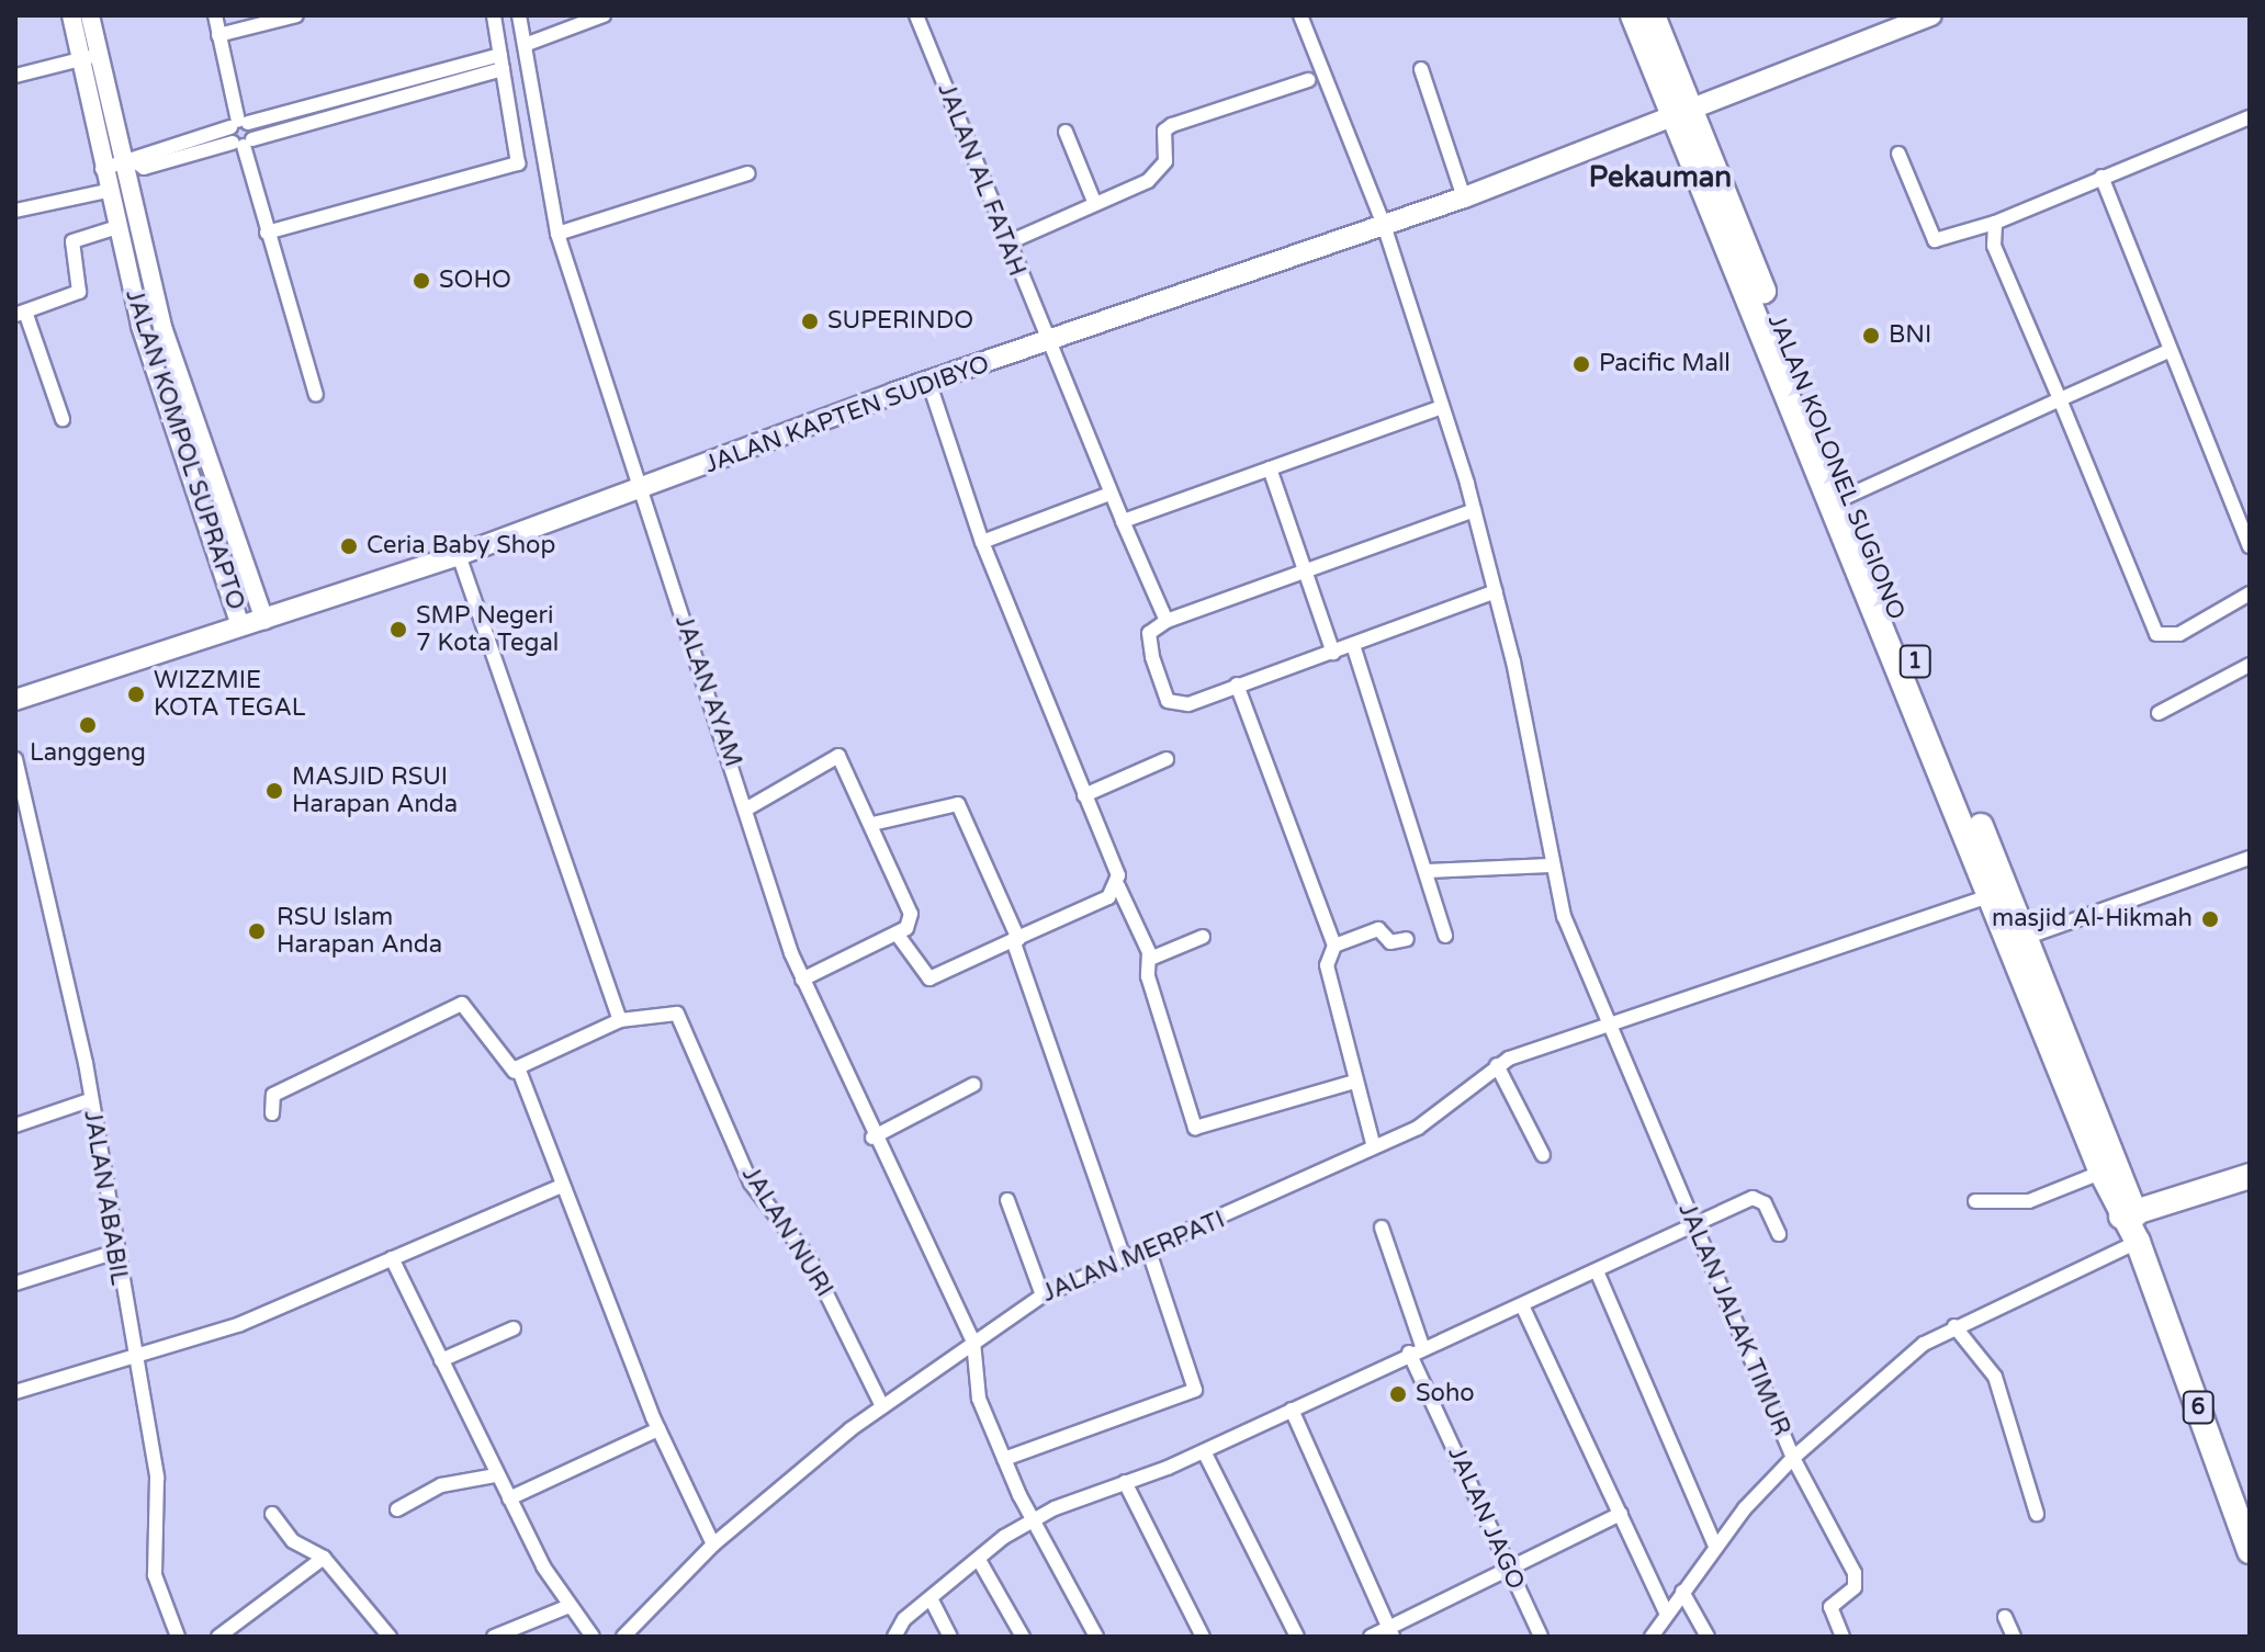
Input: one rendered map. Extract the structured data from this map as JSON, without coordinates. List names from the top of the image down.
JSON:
{
  "streets": {
    "highway": ["1", "6"],
    "main road": ["JALAN KAPTEN SUDIBYO"],
    "street": [
      "JALAN AL FATAH",
      "JALAN KOMPOL SUPRAPTO",
      "JALAN AYAM",
      "JALAN ABABIL",
      "JALAN NURI",
      "JALAN MERPATI",
      "JALAN JALAK TIMUR",
      "JALAN JAGO"
    ]
  },
  "crossings": [
    ["JALAN AL FATAH", "JALAN KAPTEN SUDIBYO"],
    ["JALAN KAPTEN SUDIBYO", "JALAN KOMPOL SUPRAPTO"],
    ["JALAN KAPTEN SUDIBYO", "1"],
    ["JALAN KAPTEN SUDIBYO", "JALAN AYAM"],
    ["JALAN KAPTEN SUDIBYO", "JALAN JALAK TIMUR"],
    ["1", "JALAN MERPATI"],
    ["1", "6"],
    ["JALAN AYAM", "JALAN MERPATI"],
    ["JALAN NURI", "JALAN MERPATI"],
    ["JALAN MERPATI", "JALAN JALAK TIMUR"]
  ],
  "districts": ["Pekauman"],
  "places": [
    "SOHO",
    "SUPERINDO",
    "BNI",
    "Pacific Mall",
    "Ceria Baby Shop",
    "SMP Negeri 7 Kota Tegal",
    "WIZZMIE KOTA TEGAL",
    "Langgeng",
    "MASJID RSUI Harapan Anda",
    "masjid Al-Hikmah",
    "RSU Islam Harapan Anda",
    "Soho"
  ]
}
